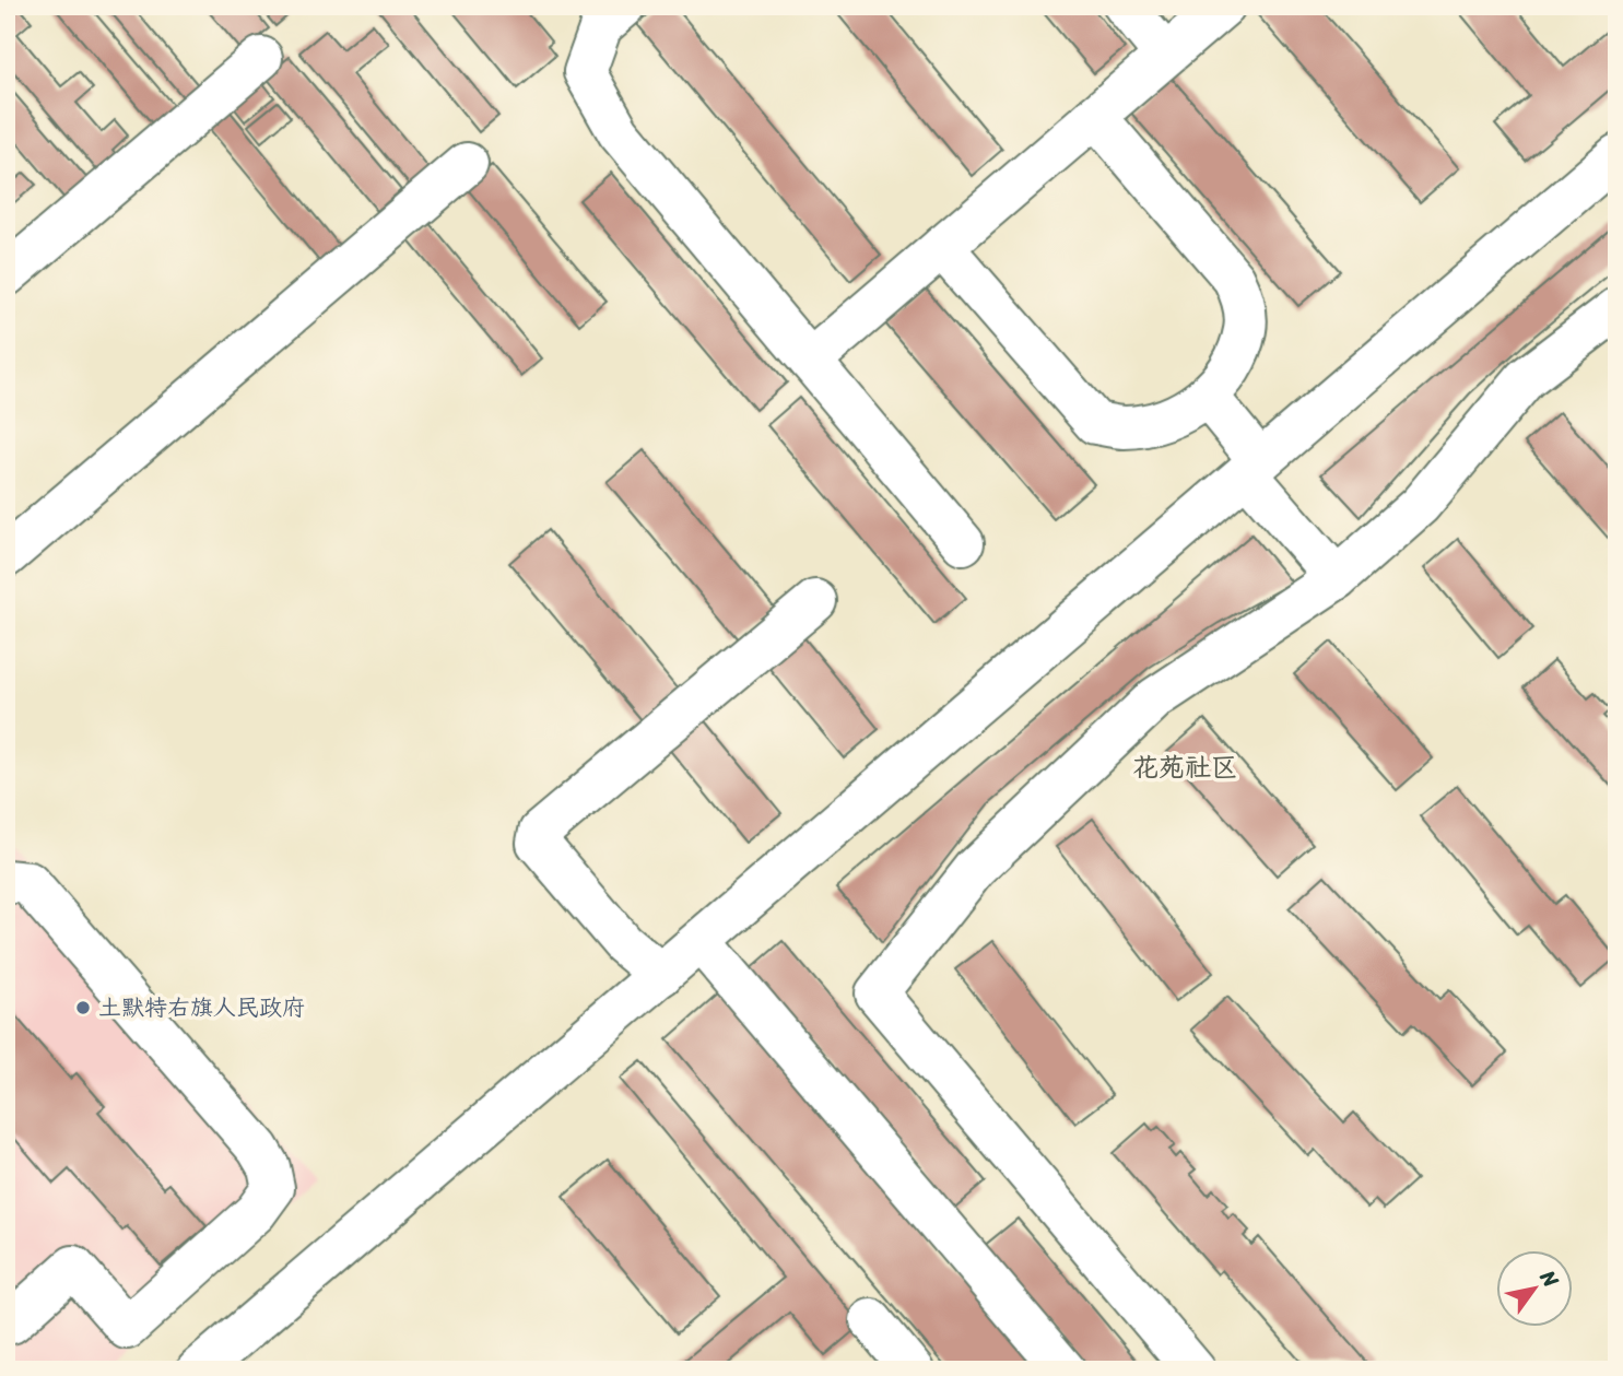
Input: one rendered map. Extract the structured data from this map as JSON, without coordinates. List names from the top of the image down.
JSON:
{
  "districts": ["花苑社区"],
  "places": ["土默特右旗人民政府"],
  "north": "top right"
}
